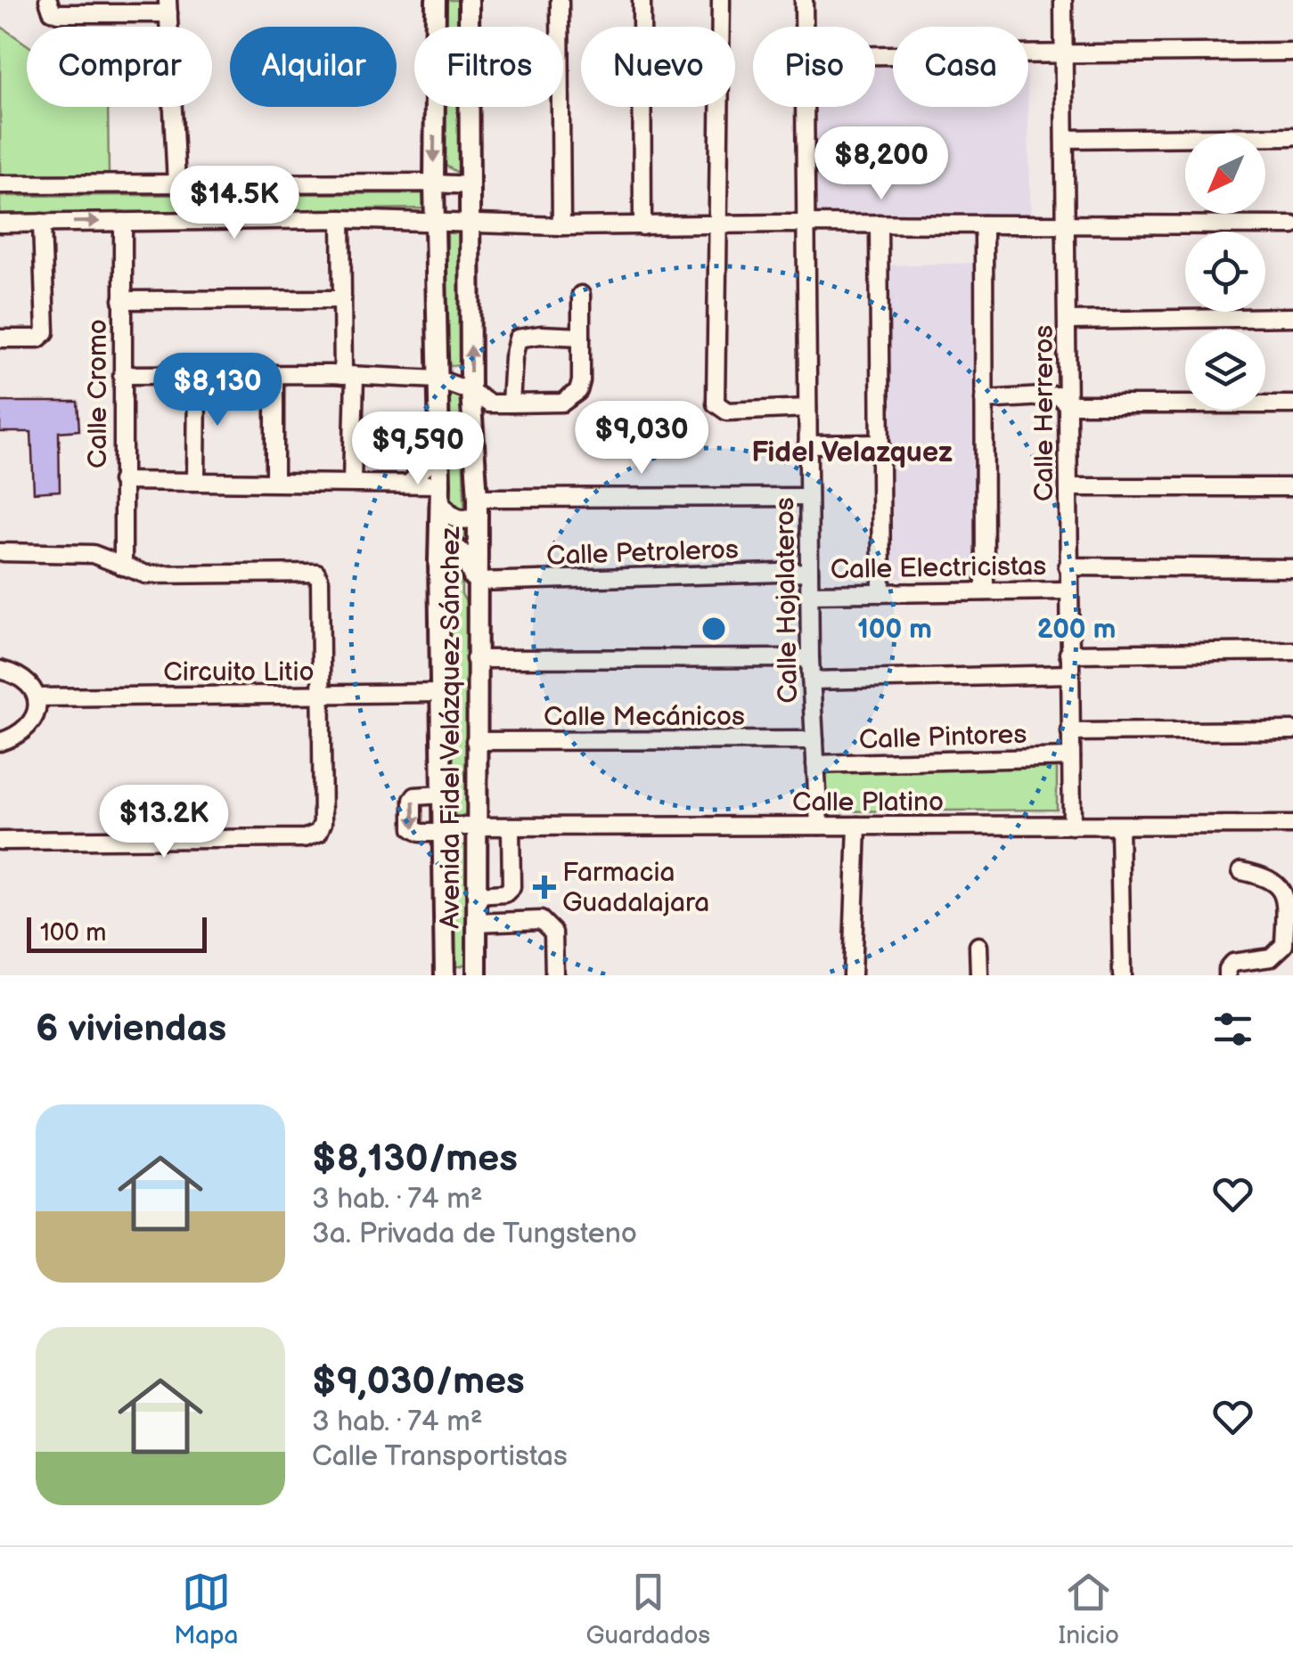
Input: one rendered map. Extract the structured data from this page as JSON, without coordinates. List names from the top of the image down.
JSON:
{
  "streets": {
    "main road": ["Avenida Fidel Velázquez Sánchez"],
    "street": [
      "Calle Cromo",
      "Calle Herreros",
      "Calle Petroleros",
      "Calle Electricistas",
      "Calle Hojalateros",
      "Circuito Litio",
      "Calle Mecánicos",
      "Calle Pintores",
      "Calle Platino"
    ]
  },
  "crossings": [
    ["Calle Herreros", "Calle Electricistas"],
    ["Calle Herreros", "Calle Pintores"],
    ["Calle Herreros", "Calle Platino"],
    ["Calle Petroleros", "Calle Hojalateros"],
    ["Calle Petroleros", "Avenida Fidel Velázquez Sánchez"],
    ["Calle Electricistas", "Calle Hojalateros"],
    ["Calle Hojalateros", "Calle Mecánicos"],
    ["Calle Hojalateros", "Calle Pintores"],
    ["Calle Hojalateros", "Calle Platino"],
    ["Circuito Litio", "Avenida Fidel Velázquez Sánchez"],
    ["Calle Mecánicos", "Avenida Fidel Velázquez Sánchez"],
    ["Avenida Fidel Velázquez Sánchez", "Calle Platino"]
  ],
  "districts": ["Fidel Velazquez"],
  "places": {
    "health": ["Farmacia Guadalajara"]
  },
  "scale_bar": "100 m",
  "north": "bottom left",
  "page": {
    "chip": [
      "Comprar",
      "Alquilar",
      "Filtros",
      "Nuevo",
      "Piso",
      "Casa"
    ],
    "price": [
      "$8,200",
      "$14.5K",
      "$8,130",
      "$9,030",
      "$9,590",
      "$13.2K"
    ],
    "scale": "100 m",
    "heading": "6 viviendas",
    "list": [
      {
        "name": "$8,130/mes",
        "note": "3 hab. · 74 m² · 3a. Privada de Tungsteno"
      },
      {
        "name": "$9,030/mes",
        "note": "3 hab. · 74 m² · Calle Transportistas"
      }
    ],
    "tabs": ["Mapa", "Guardados", "Inicio"]
  },
  "rings": ["100 m", "200 m"]
}
